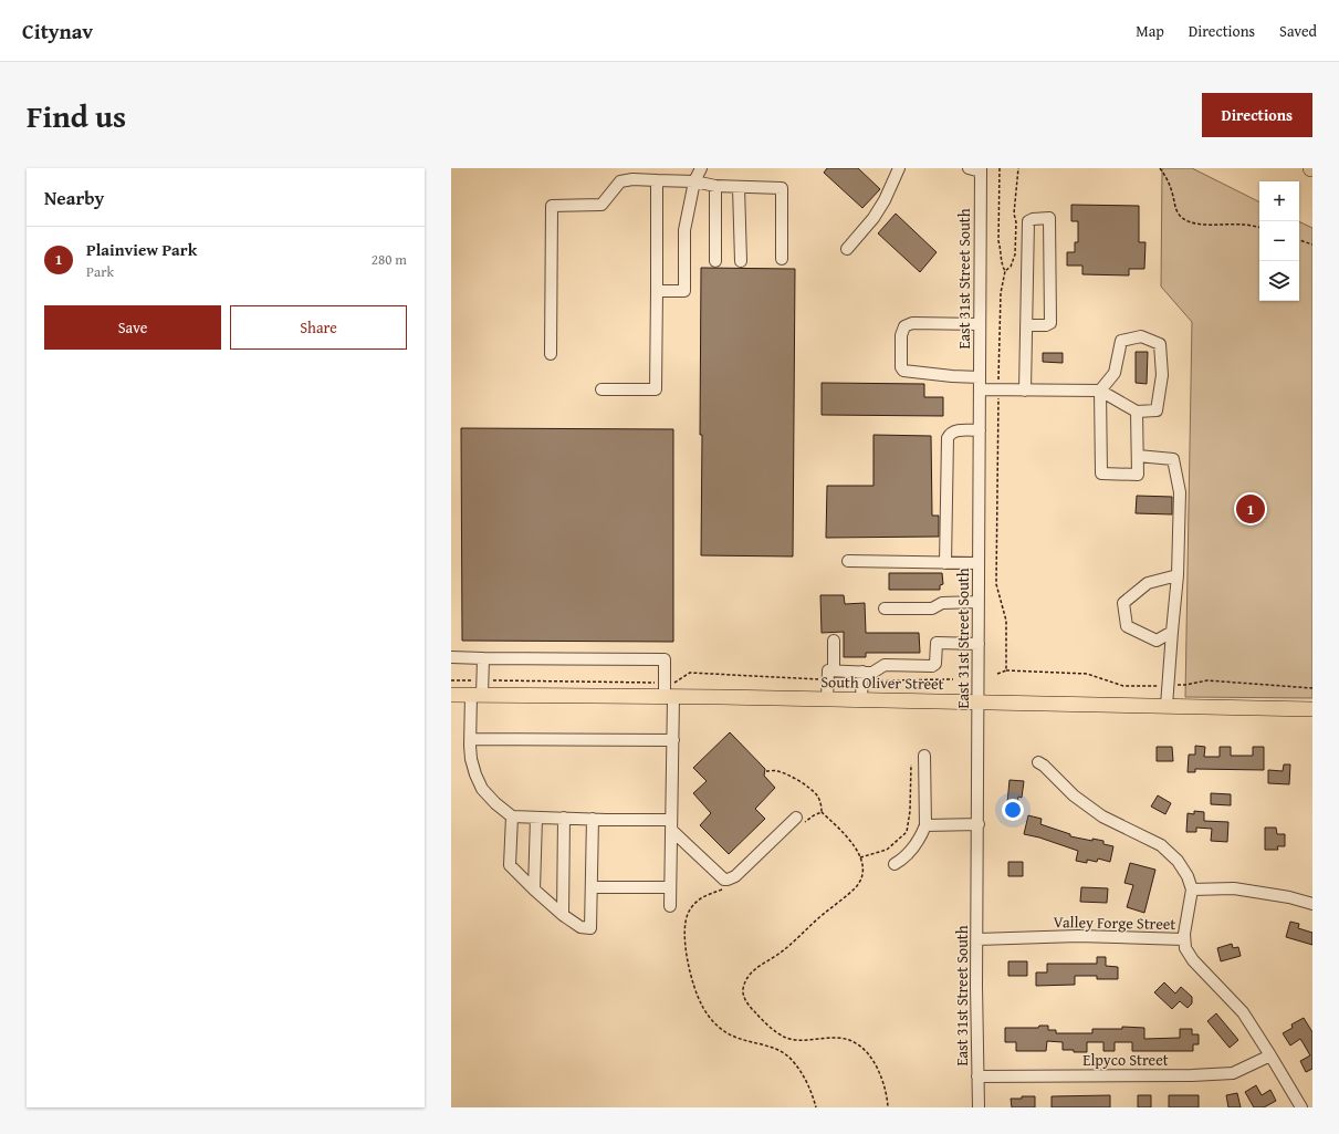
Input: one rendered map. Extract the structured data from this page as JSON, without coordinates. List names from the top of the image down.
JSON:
{
  "streets": {
    "main road": ["South Oliver Street"],
    "street": ["East 31st Street South", "Valley Forge Street", "Elpyco Street"]
  },
  "crossings": [
    ["East 31st Street South", "South Oliver Street"],
    ["East 31st Street South", "Valley Forge Street"],
    ["East 31st Street South", "Elpyco Street"]
  ],
  "page": {
    "header": "Citynav",
    "nav": ["Map", "Directions", "Saved"],
    "title": "Find us",
    "buttons": [
      "Directions",
      ["Save", "Share"]
    ],
    "heading": "Nearby",
    "map_buttons": ["+", "−"],
    "list": [
      {
        "mark": "1",
        "name": "Plainview Park",
        "note": "Park",
        "value": "280 m"
      }
    ],
    "pins": "1"
  }
}
